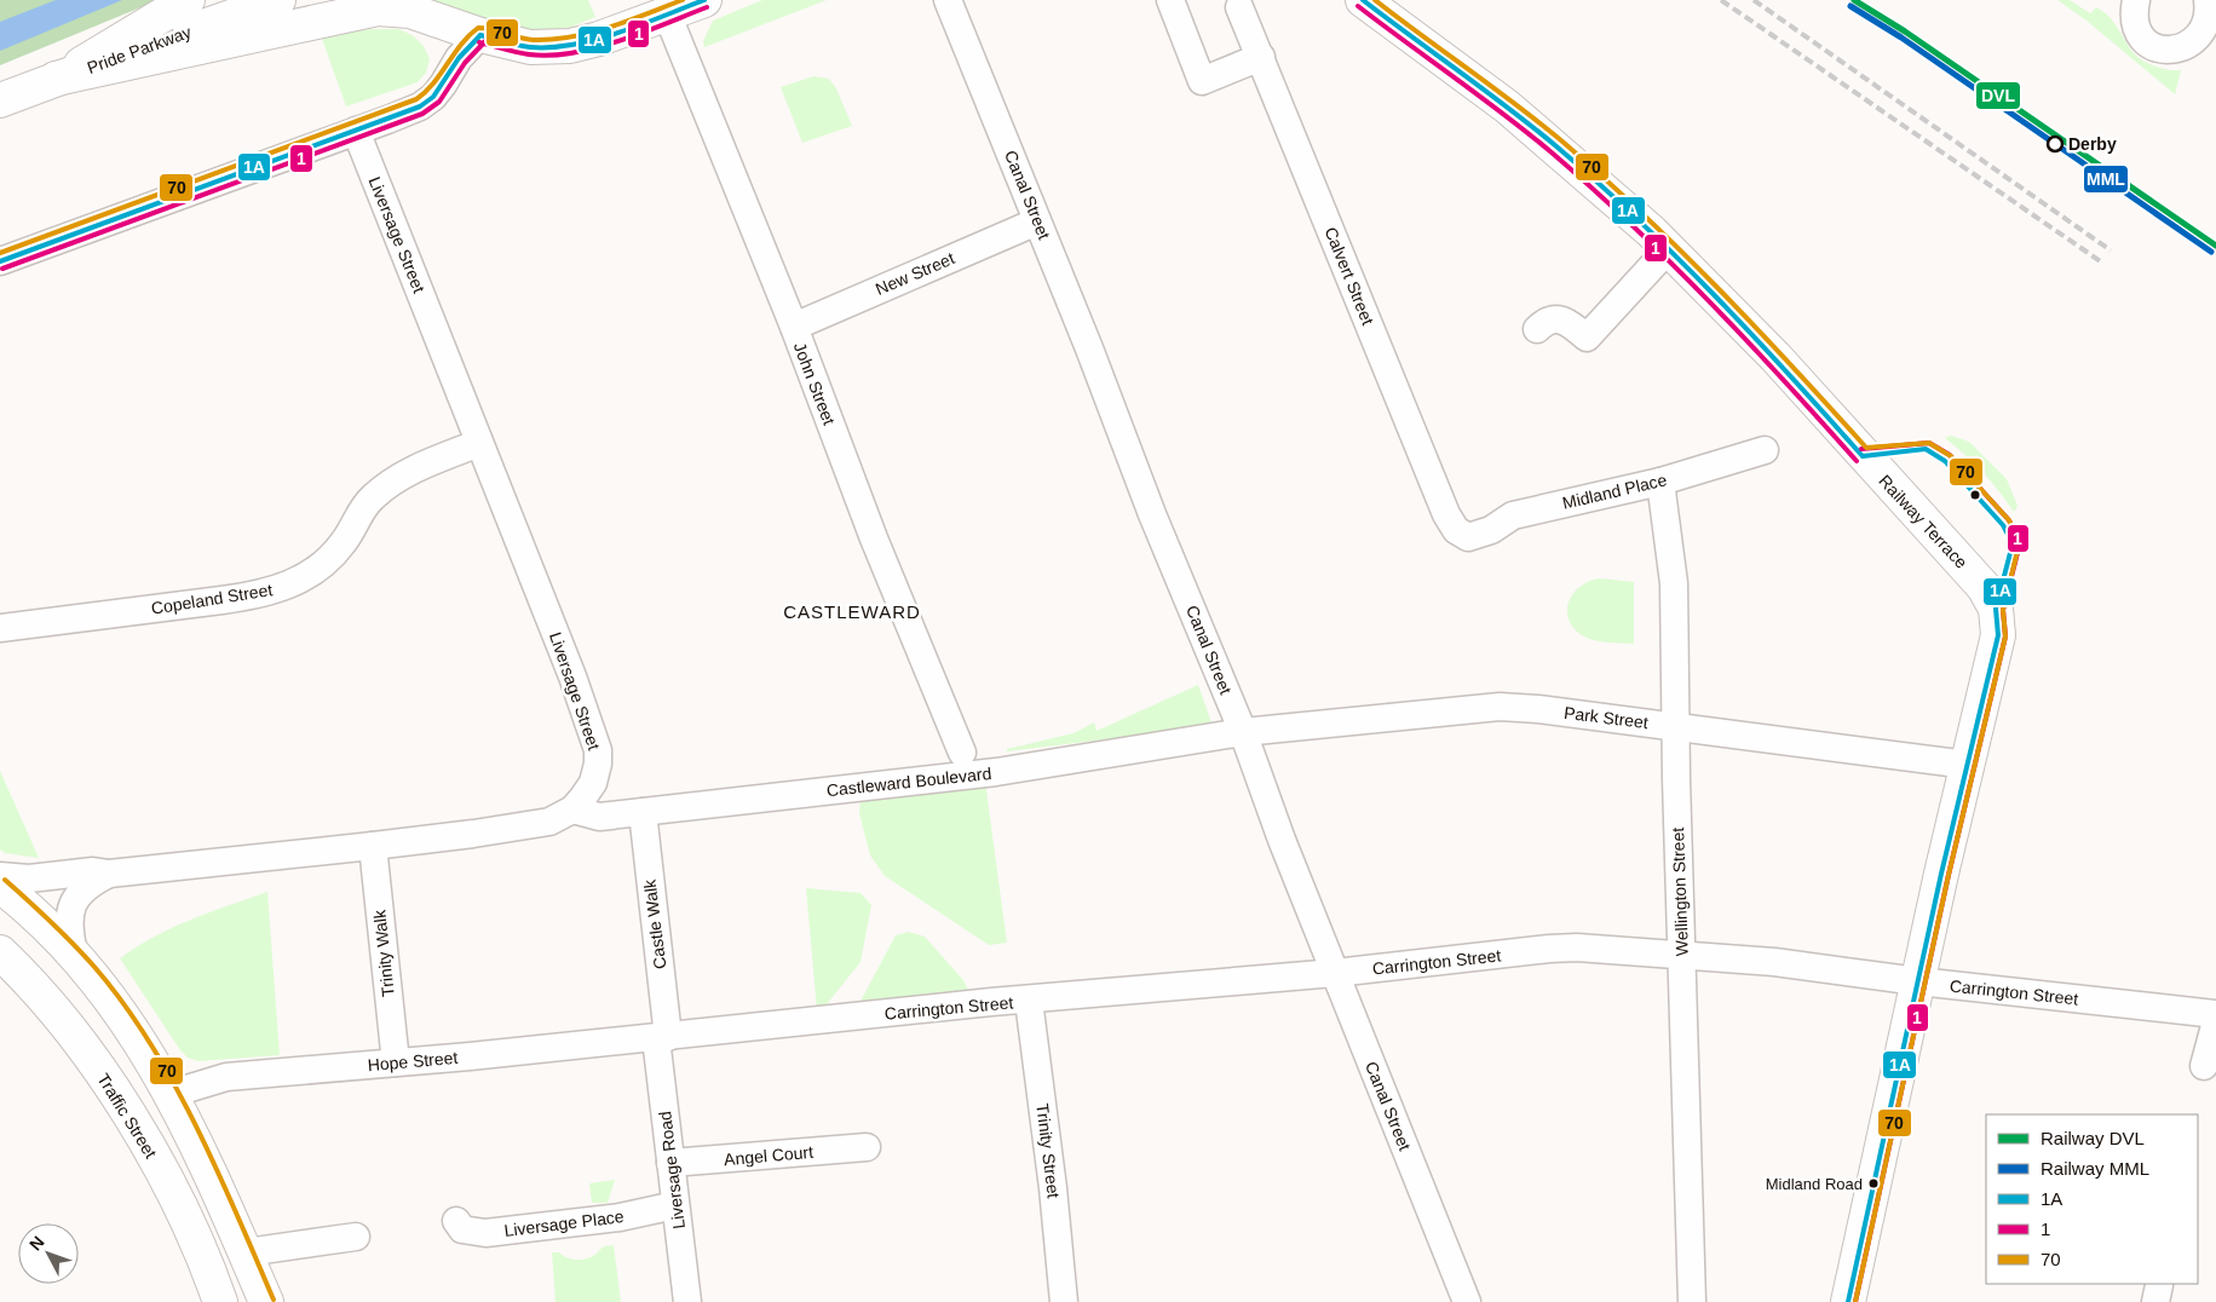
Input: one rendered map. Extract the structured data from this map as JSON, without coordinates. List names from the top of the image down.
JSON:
{
  "streets": {
    "main road": ["Pride Parkway", "Railway Terrace", "Traffic Street"],
    "street": [
      "Canal Street",
      "Liversage Street",
      "New Street",
      "Calvert Street",
      "John Street",
      "Midland Place",
      "Copeland Street",
      "Park Street",
      "Castleward Boulevard",
      "Wellington Street",
      "Castle Walk",
      "Trinity Walk",
      "Carrington Street",
      "Hope Street",
      "Trinity Street",
      "Angel Court",
      "Liversage Road",
      "Liversage Place"
    ]
  },
  "crossings": [
    ["Canal Street", "New Street"],
    ["Canal Street", "Park Street"],
    ["Canal Street", "Castleward Boulevard"],
    ["Canal Street", "Carrington Street"],
    ["Liversage Street", "Copeland Street"],
    ["Liversage Street", "Castleward Boulevard"],
    ["Liversage Street", "Trinity Walk"],
    ["New Street", "John Street"],
    ["Calvert Street", "Midland Place"],
    ["Midland Place", "Wellington Street"],
    ["Railway Terrace", "Park Street"],
    ["Park Street", "Castleward Boulevard"],
    ["Park Street", "Wellington Street"],
    ["Castleward Boulevard", "Castle Walk"],
    ["Wellington Street", "Carrington Street"],
    ["Castle Walk", "Carrington Street"],
    ["Castle Walk", "Hope Street"],
    ["Castle Walk", "Liversage Road"],
    ["Trinity Walk", "Hope Street"],
    ["Carrington Street", "Hope Street"],
    ["Carrington Street", "Trinity Street"],
    ["Carrington Street", "Liversage Road"],
    ["Hope Street", "Liversage Road"],
    ["Angel Court", "Liversage Road"],
    ["Liversage Road", "Liversage Place"]
  ],
  "districts": ["CASTLEWARD"],
  "places": ["Derby", "Midland Road"],
  "lines": [
    "rail line DVL",
    "transit line 1A",
    "transit line 70",
    "rail line MML",
    "transit line 1"
  ],
  "legend": [
    "Railway DVL",
    "Railway MML",
    "1A",
    "1",
    "70"
  ],
  "north": "top left"
}
